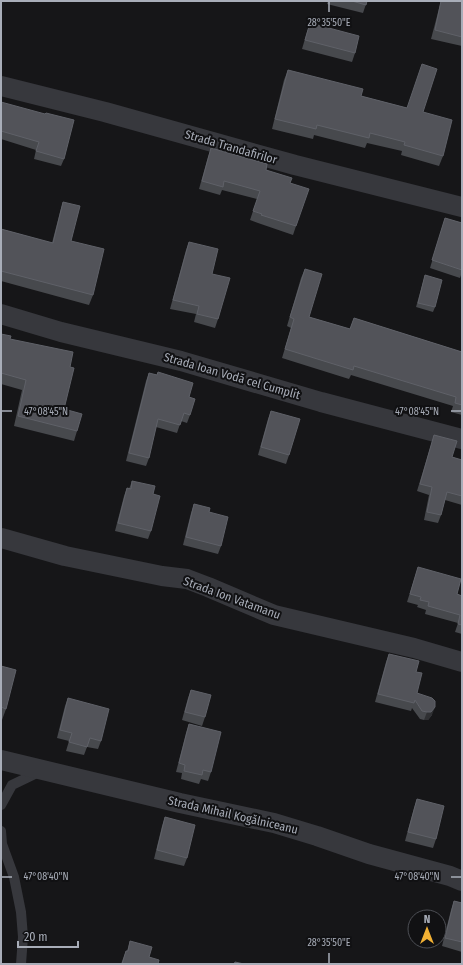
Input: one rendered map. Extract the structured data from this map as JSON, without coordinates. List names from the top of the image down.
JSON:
{
  "streets": {
    "street": [
      "Strada Trandafirilor",
      "Strada Ioan Vodă cel Cumplit",
      "Strada Ion Vatamanu",
      "Strada Mihail Kogălniceanu"
    ]
  },
  "scale_bar": "20 m",
  "north": "top",
  "coordinates": ["28°35'50\"E", "47°08'45\"N", "47°08'40\"N"]
}
